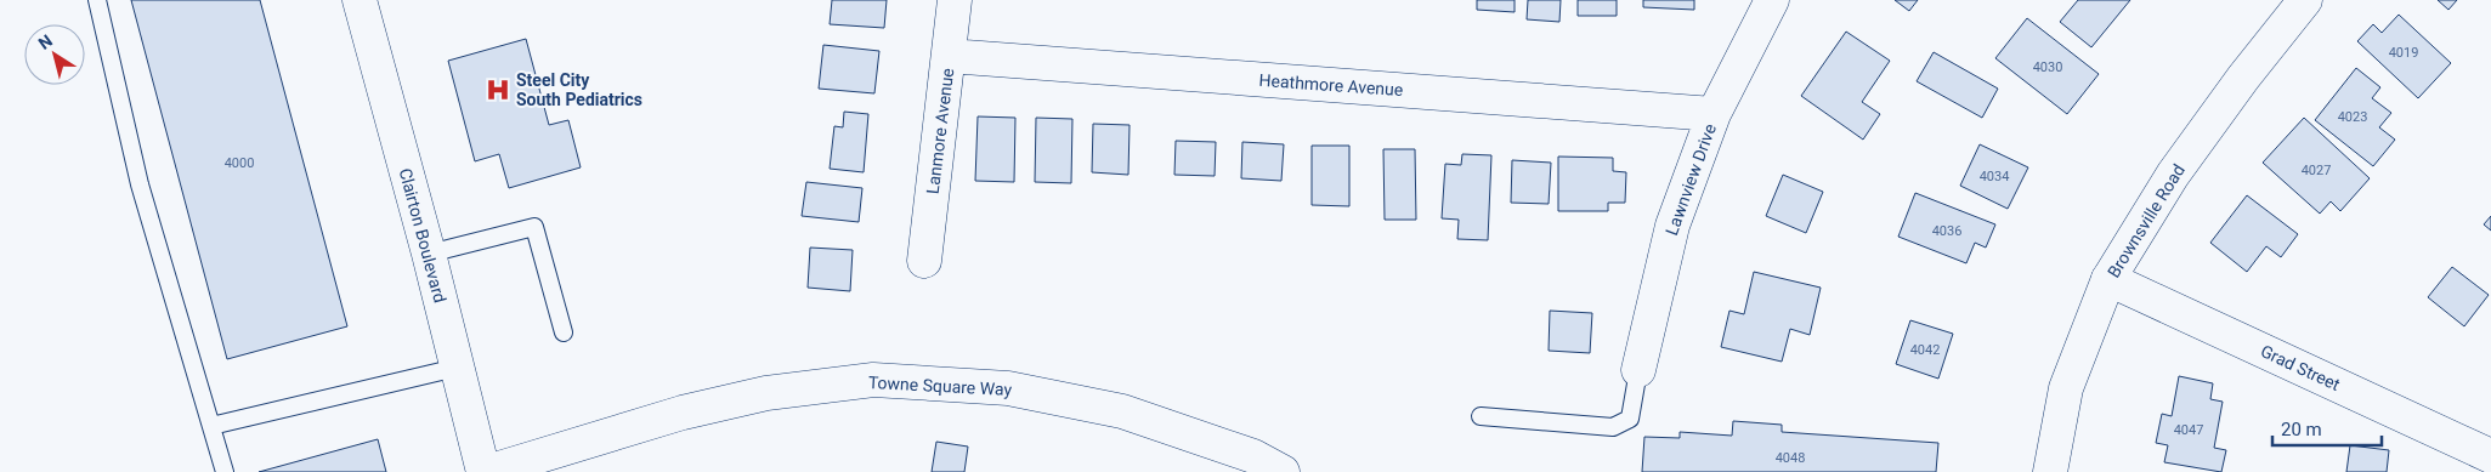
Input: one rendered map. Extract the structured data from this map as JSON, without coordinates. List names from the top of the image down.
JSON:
{
  "streets": {
    "main road": [
      "Heathmore Avenue",
      "Lanmore Avenue",
      "Lawnview Drive",
      "Brownsville Road",
      "Clairton Boulevard",
      "Grad Street",
      "Towne Square Way"
    ]
  },
  "crossings": [
    ["Heathmore Avenue", "Lanmore Avenue"],
    ["Heathmore Avenue", "Lawnview Drive"],
    ["Brownsville Road", "Grad Street"],
    ["Clairton Boulevard", "Towne Square Way"]
  ],
  "places": {
    "hospital": ["Steel City South Pediatrics"]
  },
  "house_numbers": [
    "4019",
    "4030",
    "4023",
    "4000",
    "4027",
    "4034",
    "4036",
    "4042",
    "4047",
    "4048"
  ],
  "scale_bar": "20 m",
  "north": "top left"
}
